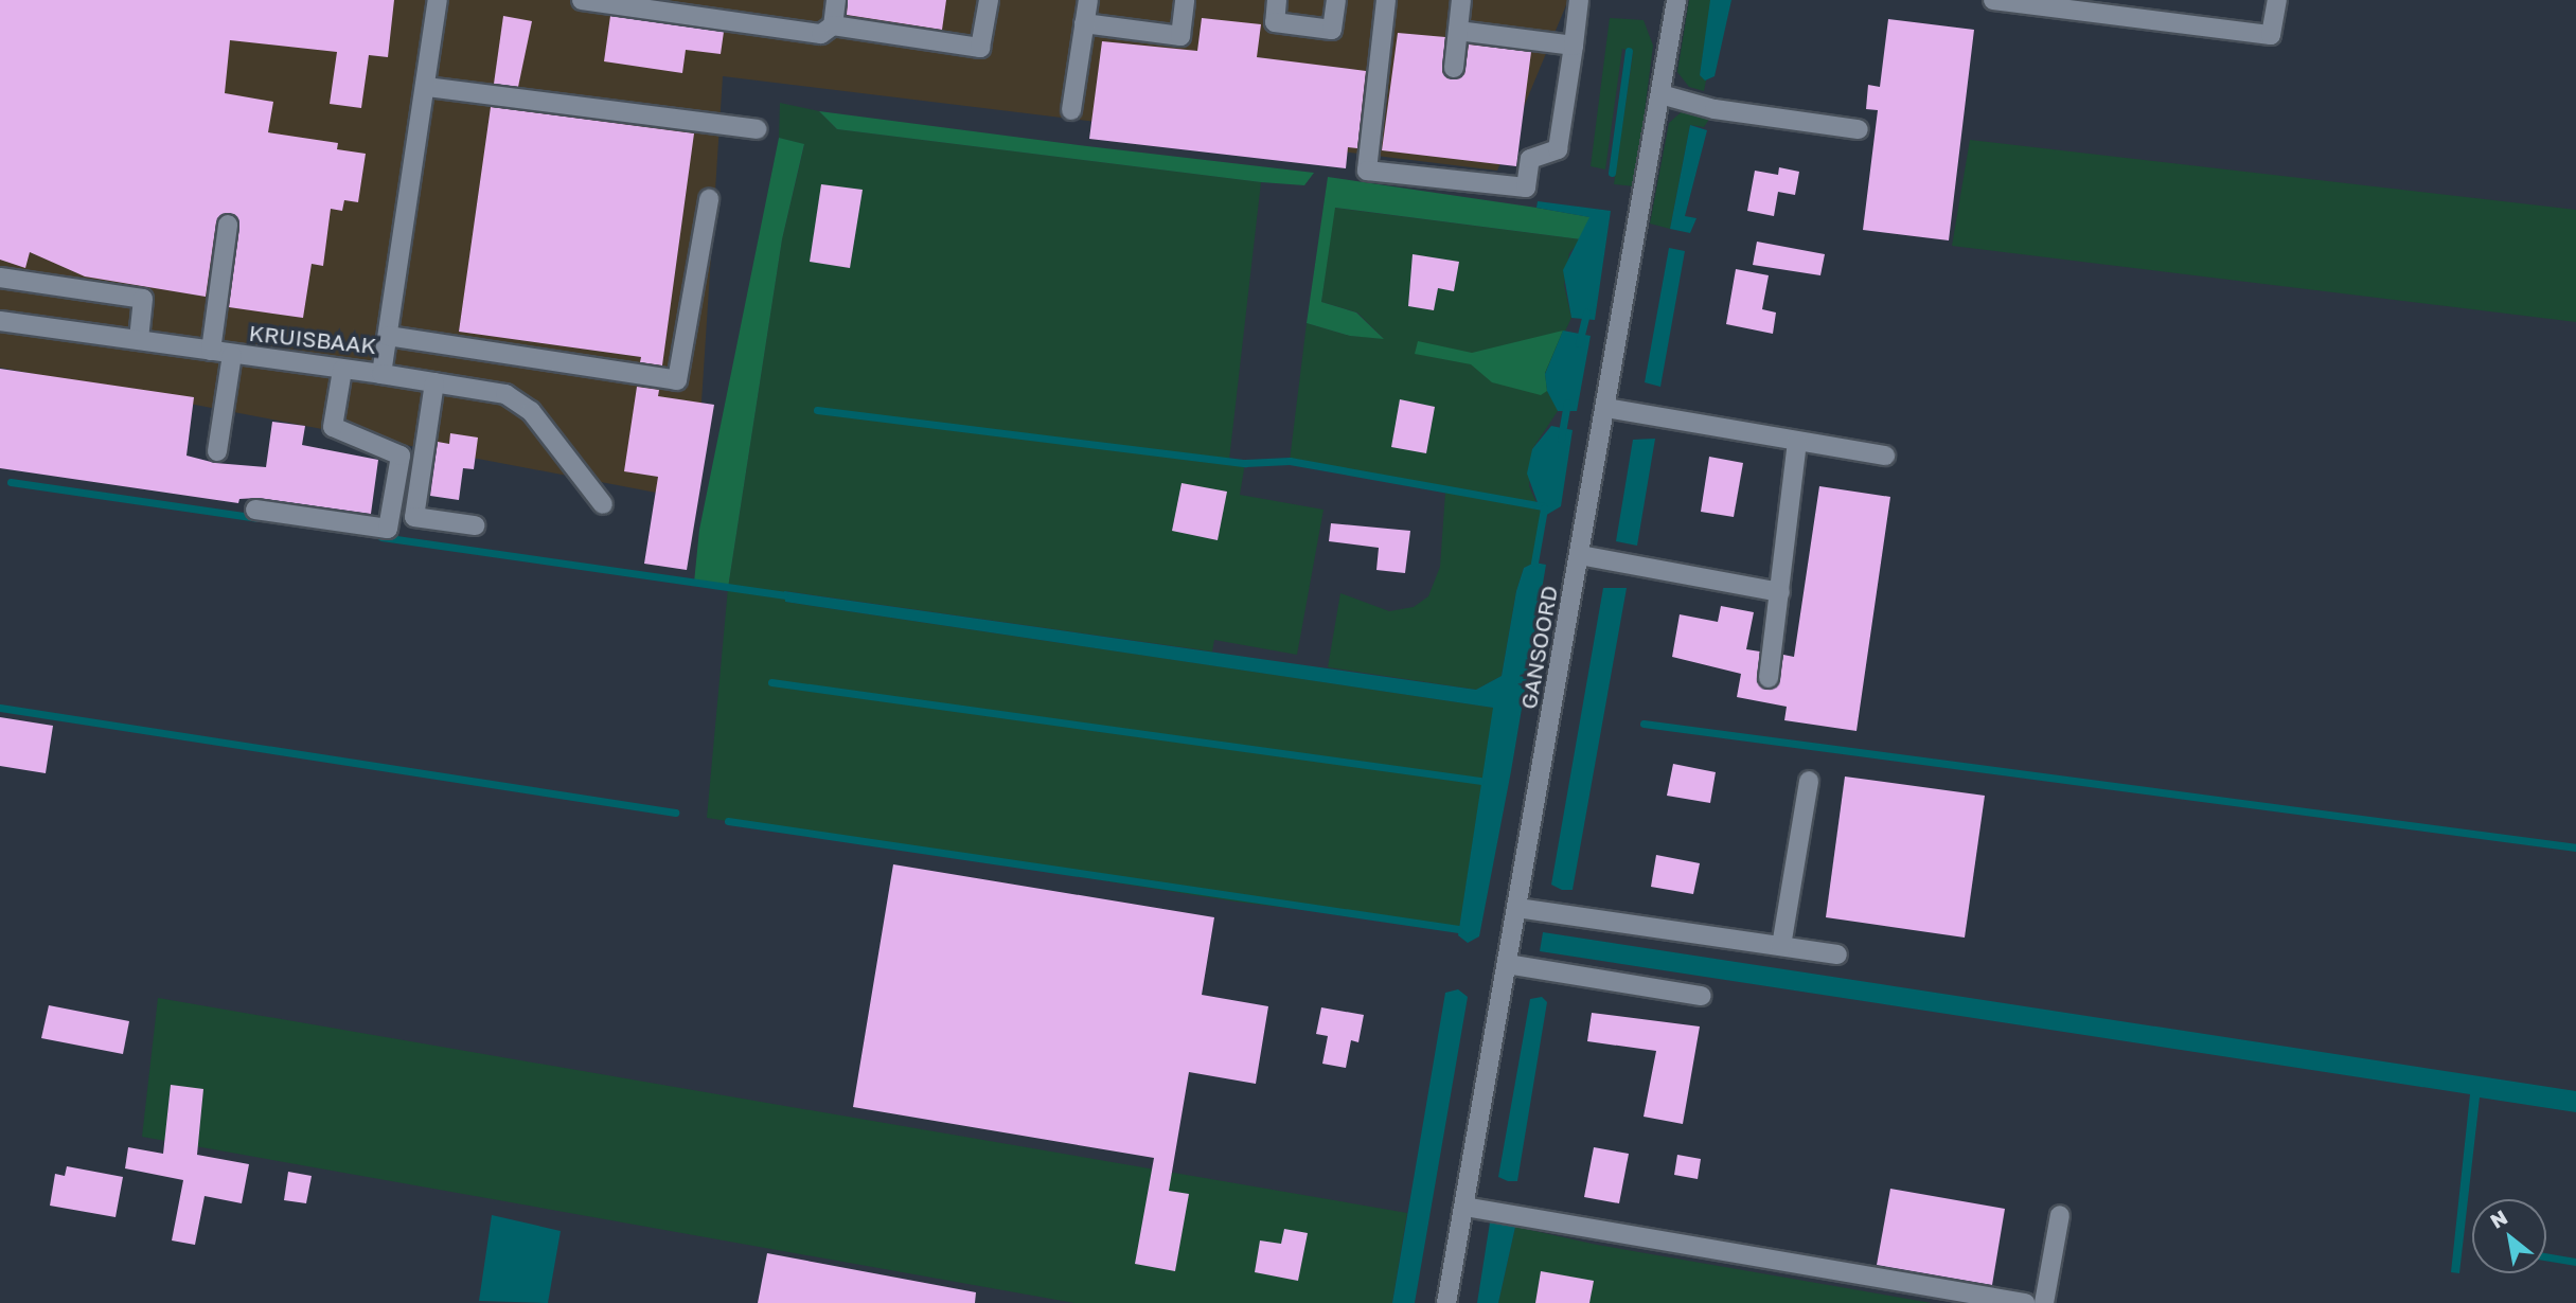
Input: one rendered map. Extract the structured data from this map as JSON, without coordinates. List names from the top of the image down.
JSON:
{
  "streets": {
    "street": ["KRUISBAAK", "GANSOORD"]
  },
  "north": "top left"
}
